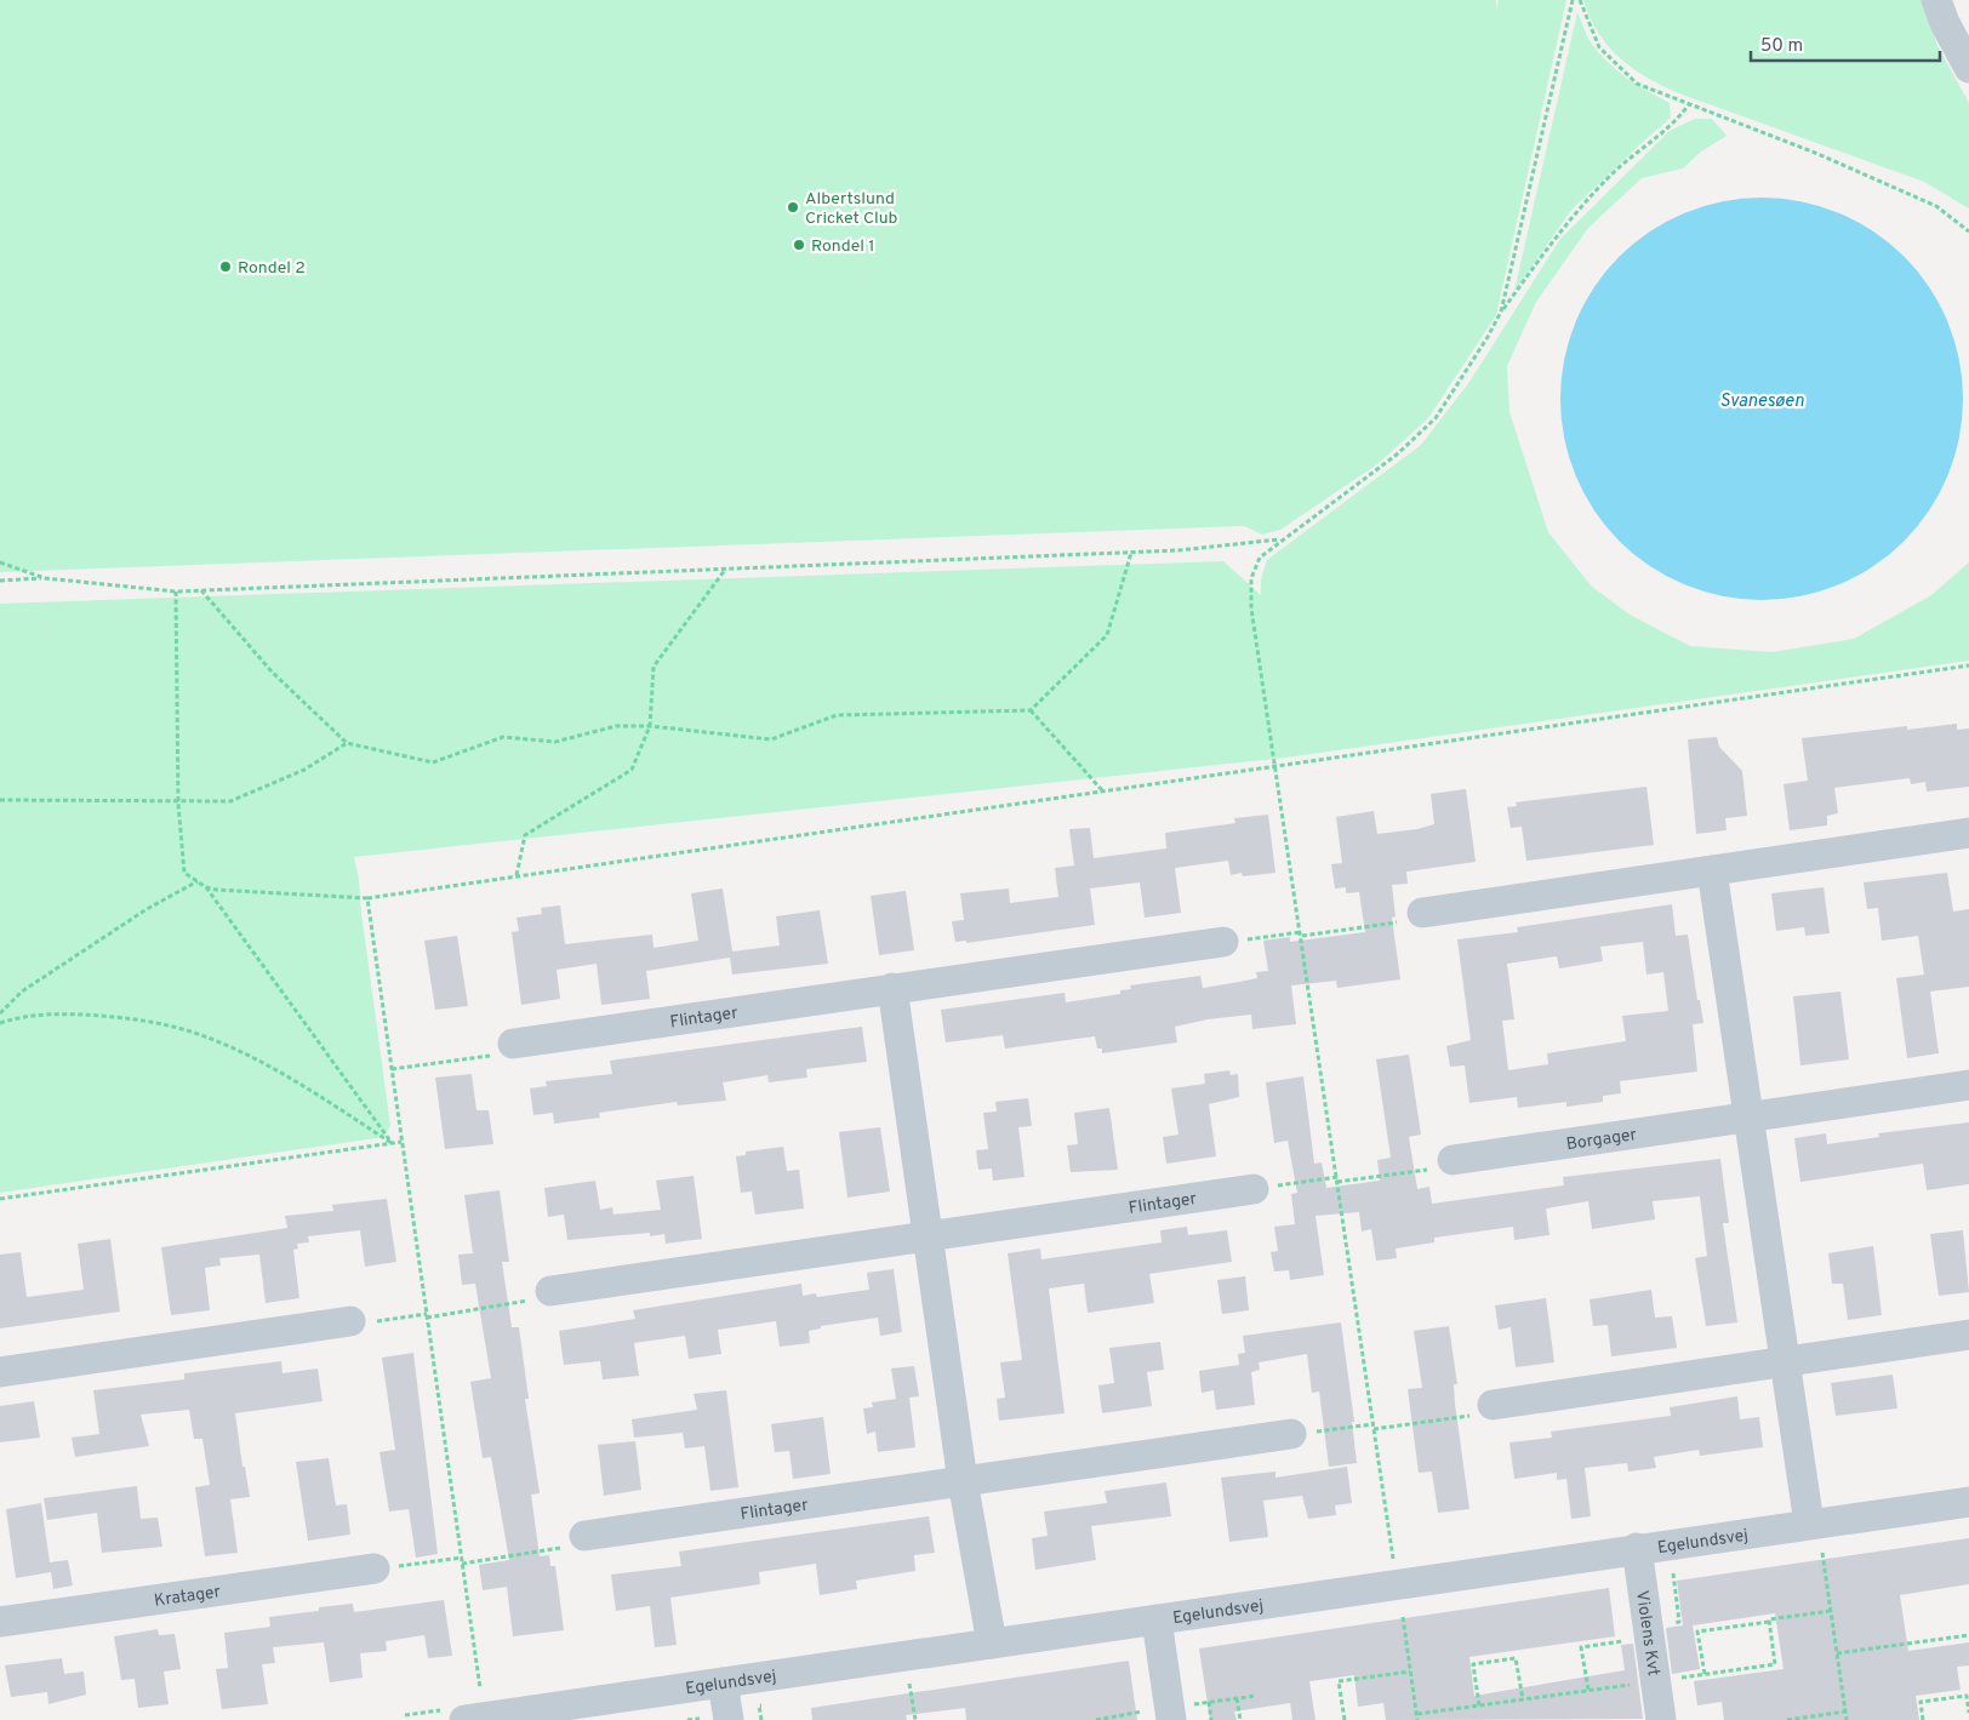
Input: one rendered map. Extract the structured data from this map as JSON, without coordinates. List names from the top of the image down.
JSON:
{
  "streets": {
    "street": [
      "Flintager",
      "Borgager",
      "Egelundsvej",
      "Kratager",
      "Violens Kvt"
    ]
  },
  "crossings": [
    ["Egelundsvej", "Violens Kvt"]
  ],
  "water": ["Svanesøen"],
  "places": ["Albertslund Cricket Club", "Rondel 1", "Rondel 2"],
  "scale_bar": "50 m"
}
